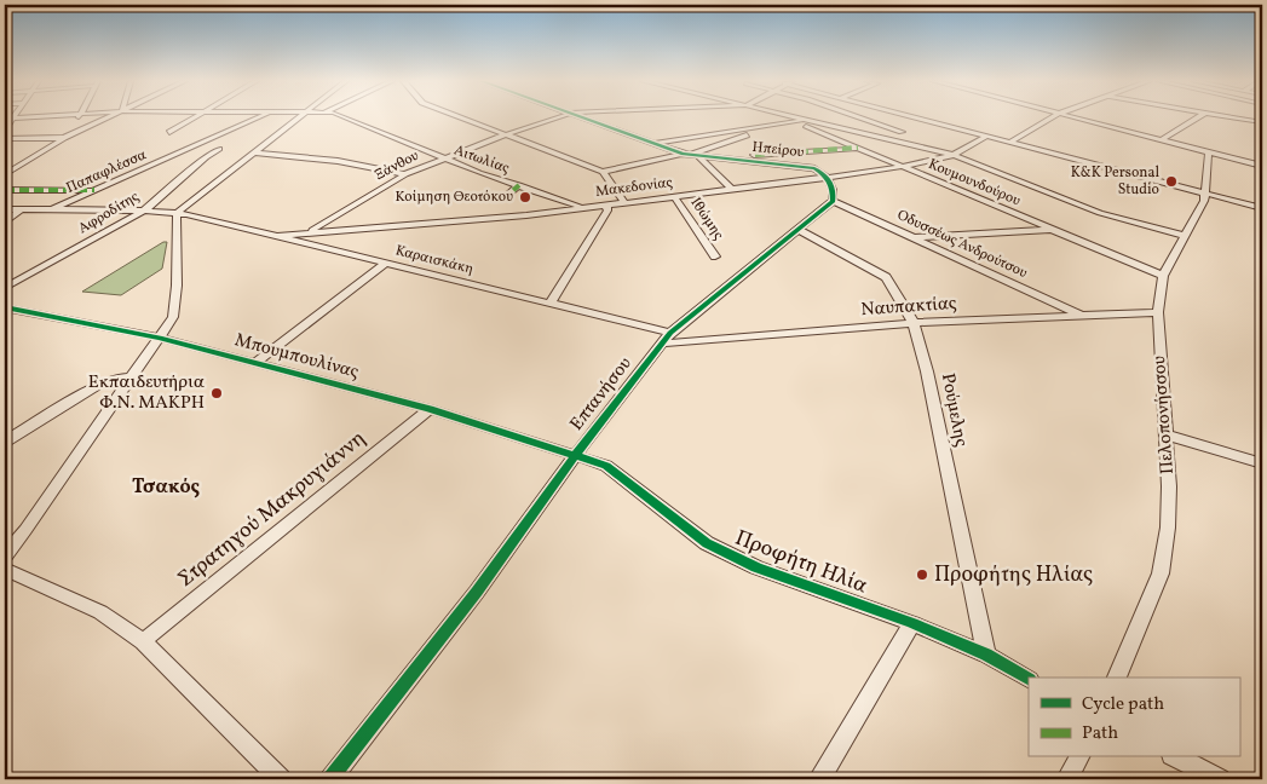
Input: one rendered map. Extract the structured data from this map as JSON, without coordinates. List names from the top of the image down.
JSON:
{
  "streets": {
    "street": [
      "Ηπείρου",
      "Αιτωλίας",
      "Ξάνθου",
      "Παπαφλέσσα",
      "Κουμουνδούρου",
      "Μακεδονίας",
      "Αφροδίτης",
      "Ιθώμης",
      "Οδυσσέως Ανδρούτσου",
      "Καραισκάκη",
      "Ναυπακτίας",
      "Μπουμπουλίνας",
      "Επτανήσου",
      "Ρούμελης",
      "Πελοπονήσσου",
      "Στρατηγού Μακρυγιάννη",
      "Προφήτη Ηλία"
    ]
  },
  "crossings": [
    ["Ηπείρου", "Μακεδονίας"],
    ["Αιτωλίας", "Ξάνθου"],
    ["Αιτωλίας", "Μακεδονίας"],
    ["Ξάνθου", "Μακεδονίας"],
    ["Παπαφλέσσα", "Καραισκάκη"],
    ["Κουμουνδούρου", "Μακεδονίας"],
    ["Κουμουνδούρου", "Πελοπονήσσου"],
    ["Μακεδονίας", "Ιθώμης"],
    ["Μακεδονίας", "Καραισκάκη"],
    ["Αφροδίτης", "Καραισκάκη"],
    ["Οδυσσέως Ανδρούτσου", "Ναυπακτίας"],
    ["Οδυσσέως Ανδρούτσου", "Επτανήσου"],
    ["Καραισκάκη", "Ναυπακτίας"],
    ["Καραισκάκη", "Επτανήσου"],
    ["Ναυπακτίας", "Επτανήσου"],
    ["Ναυπακτίας", "Ρούμελης"],
    ["Ναυπακτίας", "Πελοπονήσσου"],
    ["Μπουμπουλίνας", "Επτανήσου"],
    ["Μπουμπουλίνας", "Στρατηγού Μακρυγιάννη"],
    ["Μπουμπουλίνας", "Προφήτη Ηλία"],
    ["Επτανήσου", "Ρούμελης"],
    ["Επτανήσου", "Προφήτη Ηλία"],
    ["Ρούμελης", "Προφήτη Ηλία"]
  ],
  "districts": ["Τσακός"],
  "places": [
    "K&K Personal Studio",
    "Κοίμηση Θεοτόκου",
    "Εκπαιδευτήρια Φ.Ν. ΜΑΚΡΗ",
    "Προφήτης Ηλίας"
  ],
  "legend": ["Cycle path", "Path"]
}
